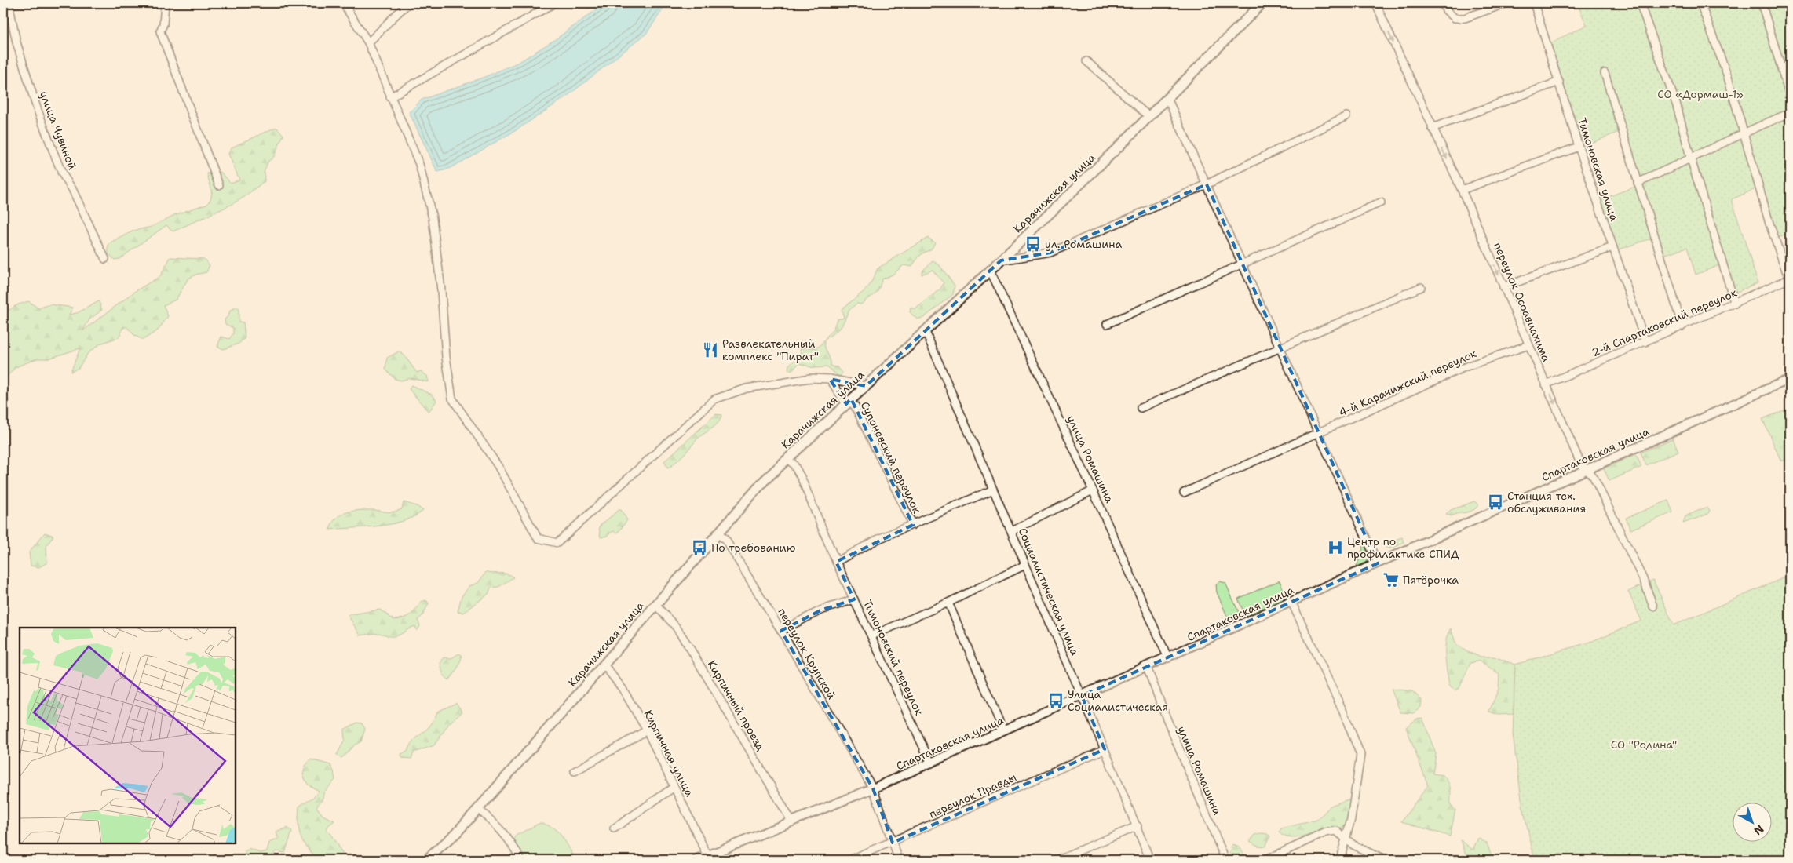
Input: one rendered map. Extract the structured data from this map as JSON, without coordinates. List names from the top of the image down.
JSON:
{
  "streets": {
    "main road": ["Карачижская улица"],
    "street": [
      "улица Чувиной",
      "Тимоновская улица",
      "переулок Осоавиахима",
      "2-й Спартаковский переулок",
      "4-й Карачижский переулок",
      "Спартаковская улица",
      "Супоневский переулок",
      "улица Ромашина",
      "Социалистическая улица",
      "переулок Крупской",
      "Тимоновский переулок",
      "Кирпичный проезд",
      "Кирпичная улица",
      "переулок Правды"
    ]
  },
  "crossings": [
    ["Тимоновская улица", "2-й Спартаковский переулок"],
    ["Карачижская улица", "Супоневский переулок"],
    ["Карачижская улица", "улица Ромашина"],
    ["Карачижская улица", "Социалистическая улица"],
    ["Карачижская улица", "переулок Крупской"],
    ["Карачижская улица", "Тимоновский переулок"],
    ["Карачижская улица", "Кирпичный проезд"],
    ["Карачижская улица", "Кирпичная улица"],
    ["переулок Осоавиахима", "2-й Спартаковский переулок"],
    ["переулок Осоавиахима", "4-й Карачижский переулок"],
    ["переулок Осоавиахима", "Спартаковская улица"],
    ["Спартаковская улица", "улица Ромашина"],
    ["Спартаковская улица", "Социалистическая улица"],
    ["Спартаковская улица", "переулок Крупской"],
    ["Спартаковская улица", "Тимоновский переулок"],
    ["Спартаковская улица", "Кирпичный проезд"],
    ["Спартаковская улица", "Кирпичная улица"],
    ["Социалистическая улица", "переулок Правды"],
    ["переулок Крупской", "переулок Правды"]
  ],
  "one_way": ["переулок Осоавиахима"],
  "parks": ["СО «Дормаш-1»", "СО \"Родина\""],
  "places": {
    "bus stop": [
      "ул. Ромашина",
      "Станция тех. обслуживания",
      "По требованию",
      "Улица Социалистическая"
    ],
    "restaurant": ["Развлекательный комплекс \"Пират\""],
    "hospital": ["Центр по профилактике СПИД"],
    "supermarket": ["Пятёрочка"]
  },
  "north": "bottom right"
}
